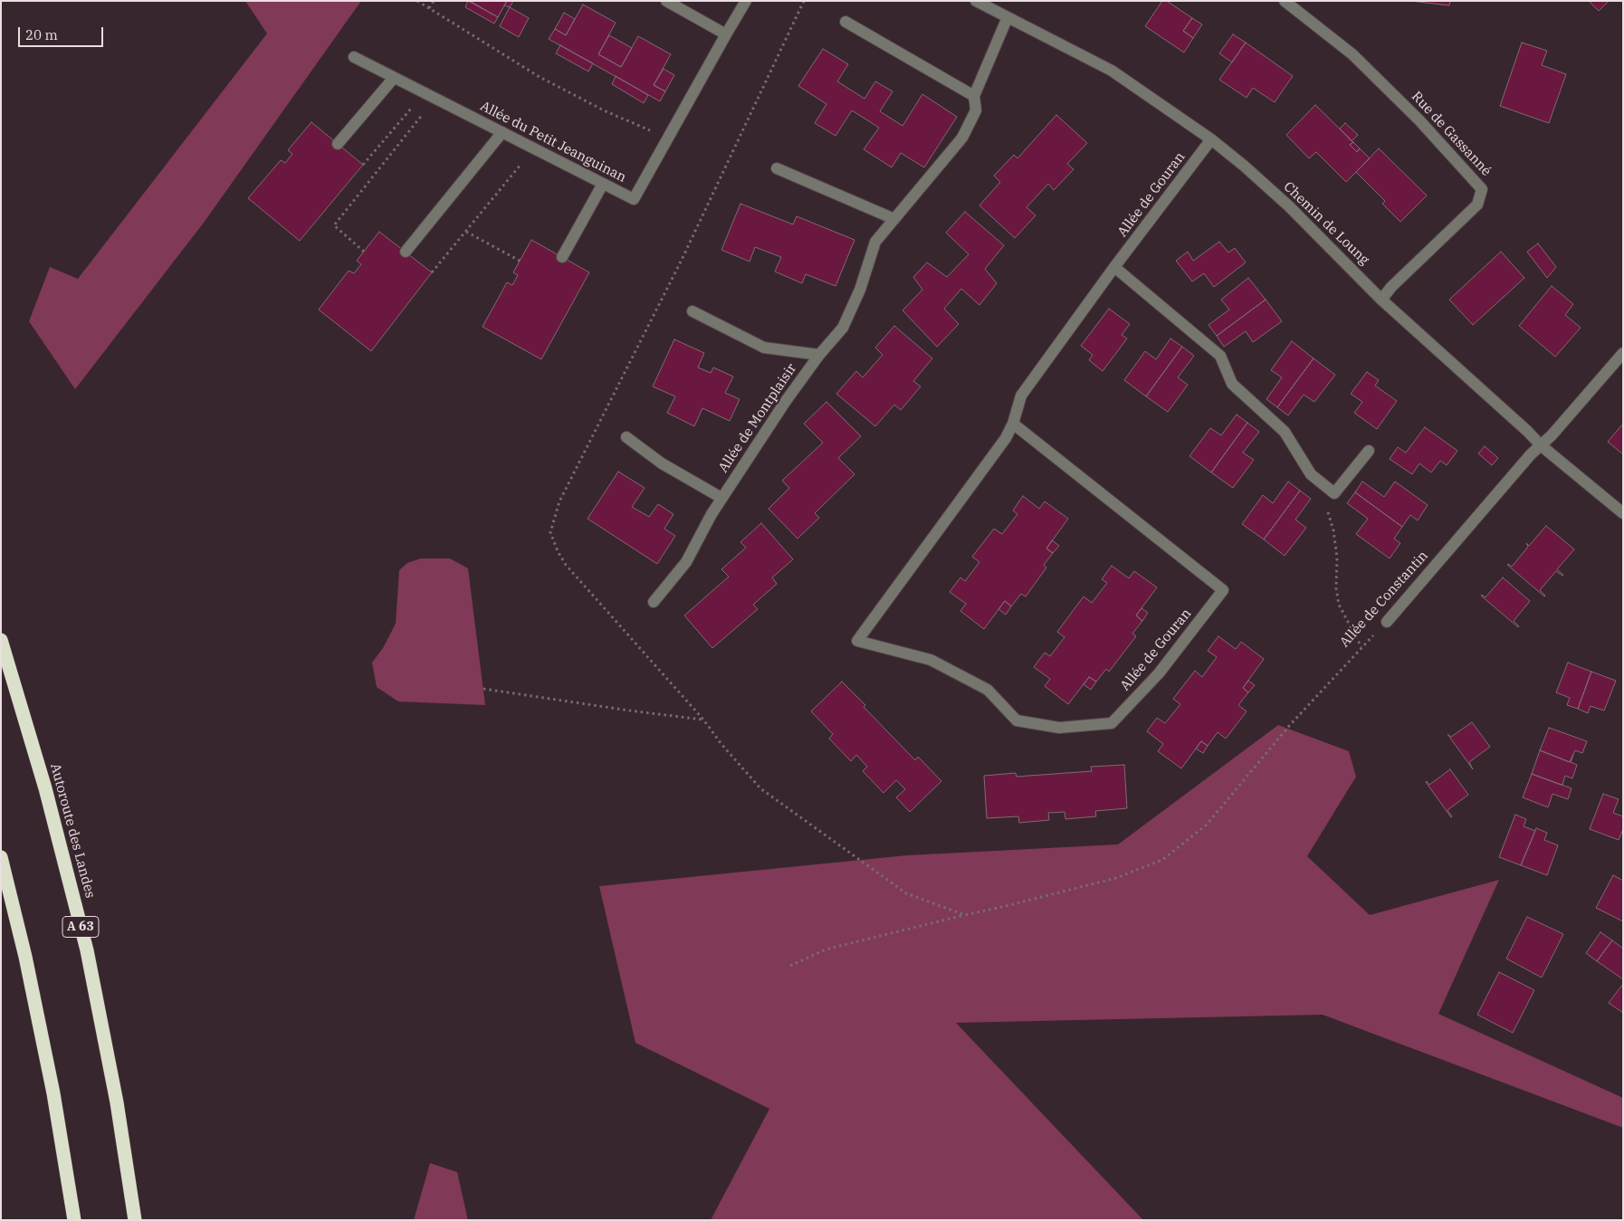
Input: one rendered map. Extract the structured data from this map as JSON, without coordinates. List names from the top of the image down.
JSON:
{
  "streets": {
    "highway": ["Autoroute des Landes", "A 63"],
    "street": [
      "Rue de Gassanné",
      "Allée du Petit Jeanguinan",
      "Allée de Gouran",
      "Chemin de Loung",
      "Allée de Montplaisir",
      "Allée de Constantin"
    ]
  },
  "crossings": [
    ["Rue de Gassanné", "Chemin de Loung"],
    ["Allée de Gouran", "Chemin de Loung"],
    ["Chemin de Loung", "Allée de Montplaisir"],
    ["Chemin de Loung", "Allée de Constantin"]
  ],
  "scale_bar": "20 m"
}
